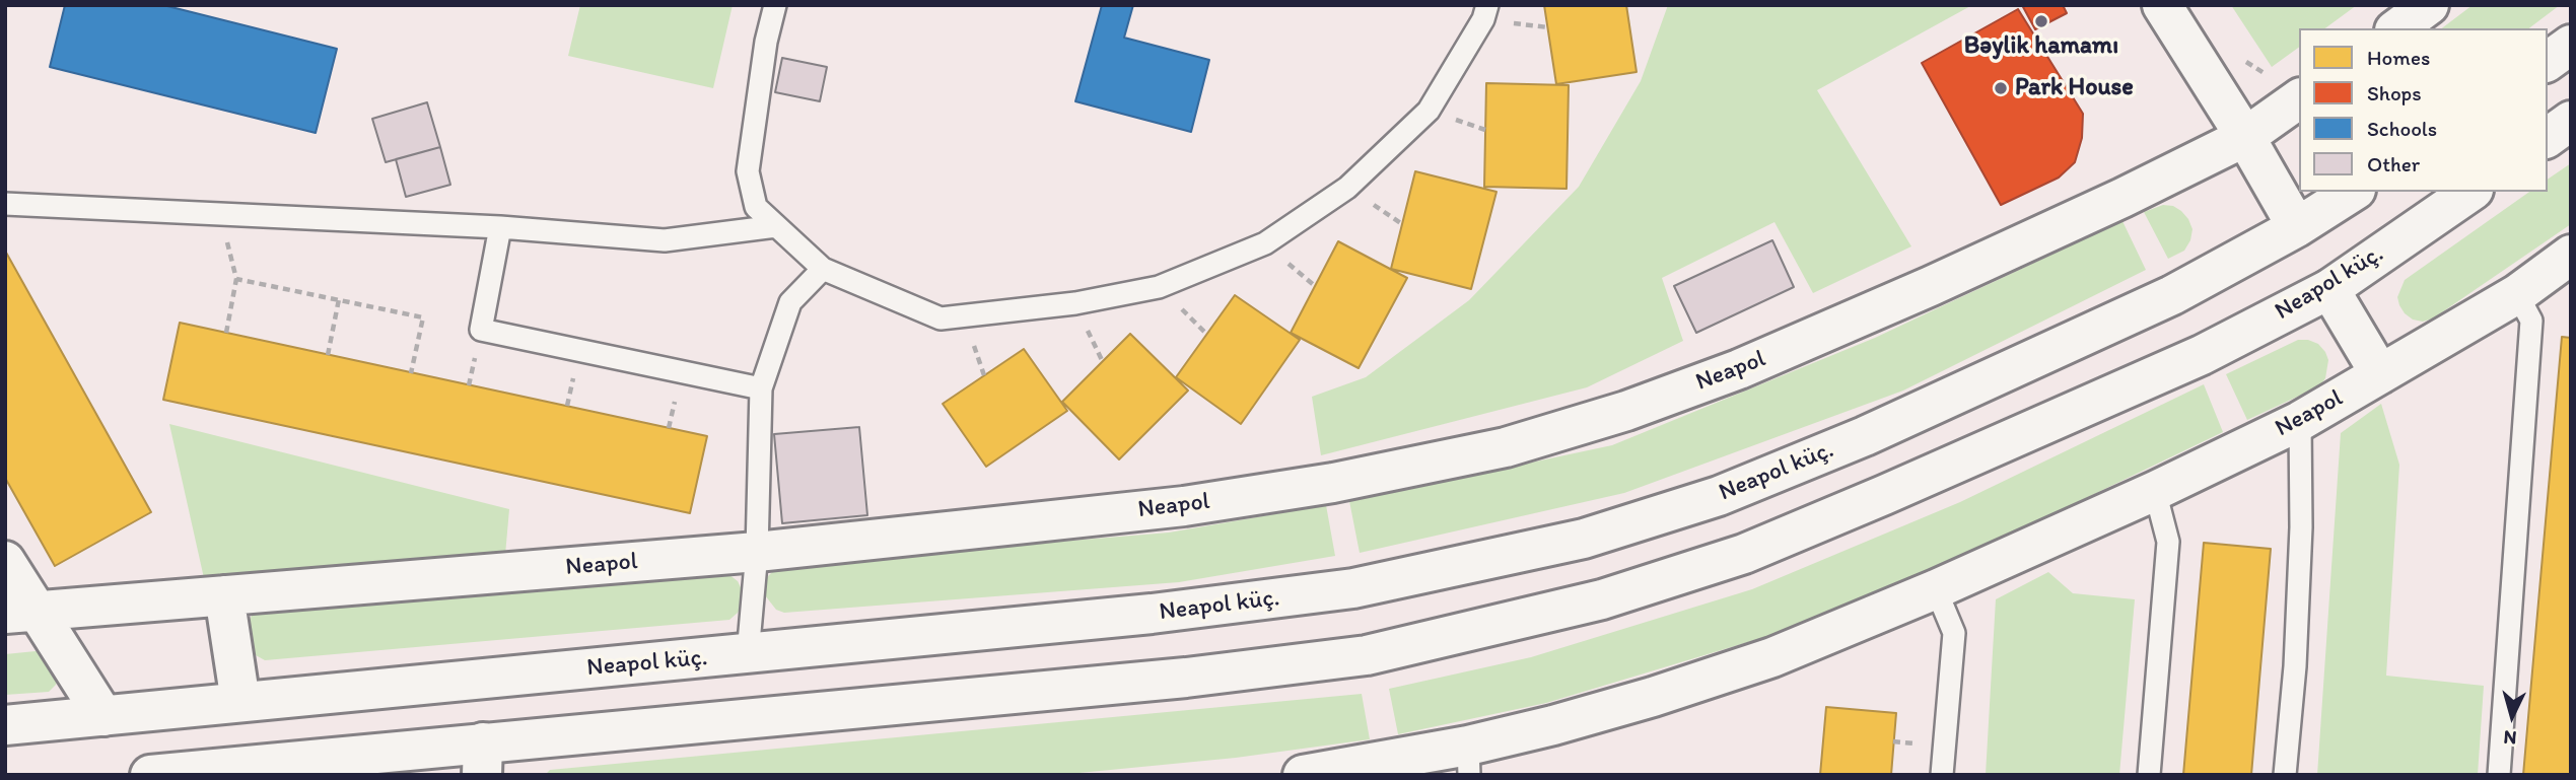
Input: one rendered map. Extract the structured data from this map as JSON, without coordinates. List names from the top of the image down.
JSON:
{
  "streets": {
    "main road": ["Neapol küç.", "Neapol"]
  },
  "places": ["Bəylik hamamı", "Park House"],
  "legend": [
    "Homes",
    "Shops",
    "Schools",
    "Other"
  ],
  "north": "bottom"
}
